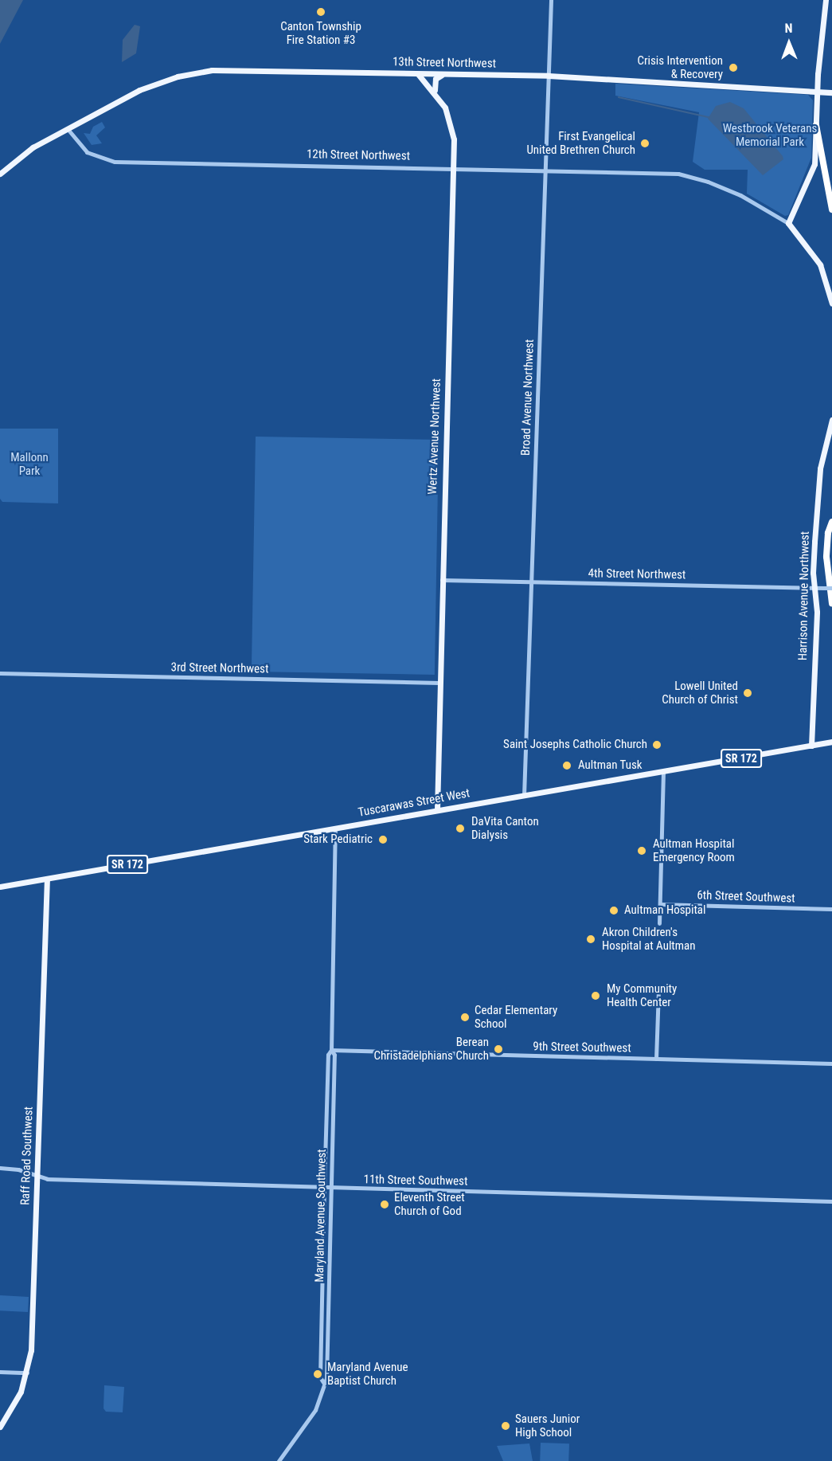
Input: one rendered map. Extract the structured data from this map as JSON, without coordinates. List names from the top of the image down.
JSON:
{
  "streets": {
    "main road": [
      "13th Street Northwest",
      "Wertz Avenue Northwest",
      "Harrison Avenue Northwest",
      "SR 172",
      "Tuscarawas Street West",
      "Raff Road Southwest"
    ],
    "street": [
      "12th Street Northwest",
      "Broad Avenue Northwest",
      "4th Street Northwest",
      "3rd Street Northwest",
      "6th Street Southwest",
      "9th Street Southwest",
      "11th Street Southwest",
      "Maryland Avenue Southwest"
    ]
  },
  "crossings": [
    ["13th Street Northwest", "12th Street Northwest"],
    ["13th Street Northwest", "Broad Avenue Northwest"],
    ["13th Street Northwest", "Wertz Avenue Northwest"],
    ["12th Street Northwest", "Broad Avenue Northwest"],
    ["12th Street Northwest", "Wertz Avenue Northwest"],
    ["Broad Avenue Northwest", "4th Street Northwest"],
    ["Broad Avenue Northwest", "Tuscarawas Street West"],
    ["Wertz Avenue Northwest", "4th Street Northwest"],
    ["Wertz Avenue Northwest", "3rd Street Northwest"],
    ["Wertz Avenue Northwest", "Tuscarawas Street West"],
    ["4th Street Northwest", "Harrison Avenue Northwest"],
    ["Harrison Avenue Northwest", "Tuscarawas Street West"],
    ["Tuscarawas Street West", "Raff Road Southwest"],
    ["Tuscarawas Street West", "Maryland Avenue Southwest"],
    ["9th Street Southwest", "Maryland Avenue Southwest"],
    ["Raff Road Southwest", "11th Street Southwest"],
    ["11th Street Southwest", "Maryland Avenue Southwest"]
  ],
  "parks": ["Westbrook Veterans Memorial Park", "Mallonn Park"],
  "places": [
    "Canton Township Fire Station #3",
    "Crisis Intervention & Recovery",
    "First Evangelical United Brethren Church",
    "Lowell United Church of Christ",
    "Saint Josephs Catholic Church",
    "Aultman Tusk",
    "DaVita Canton Dialysis",
    "Stark Pediatric",
    "Aultman Hospital Emergency Room",
    "Aultman Hospital",
    "Akron Children's Hospital at Aultman",
    "My Community Health Center",
    "Cedar Elementary School",
    "Berean Christadelphians Church",
    "Eleventh Street Church of God",
    "Maryland Avenue Baptist Church",
    "Sauers Junior High School"
  ],
  "north": "top"
}
